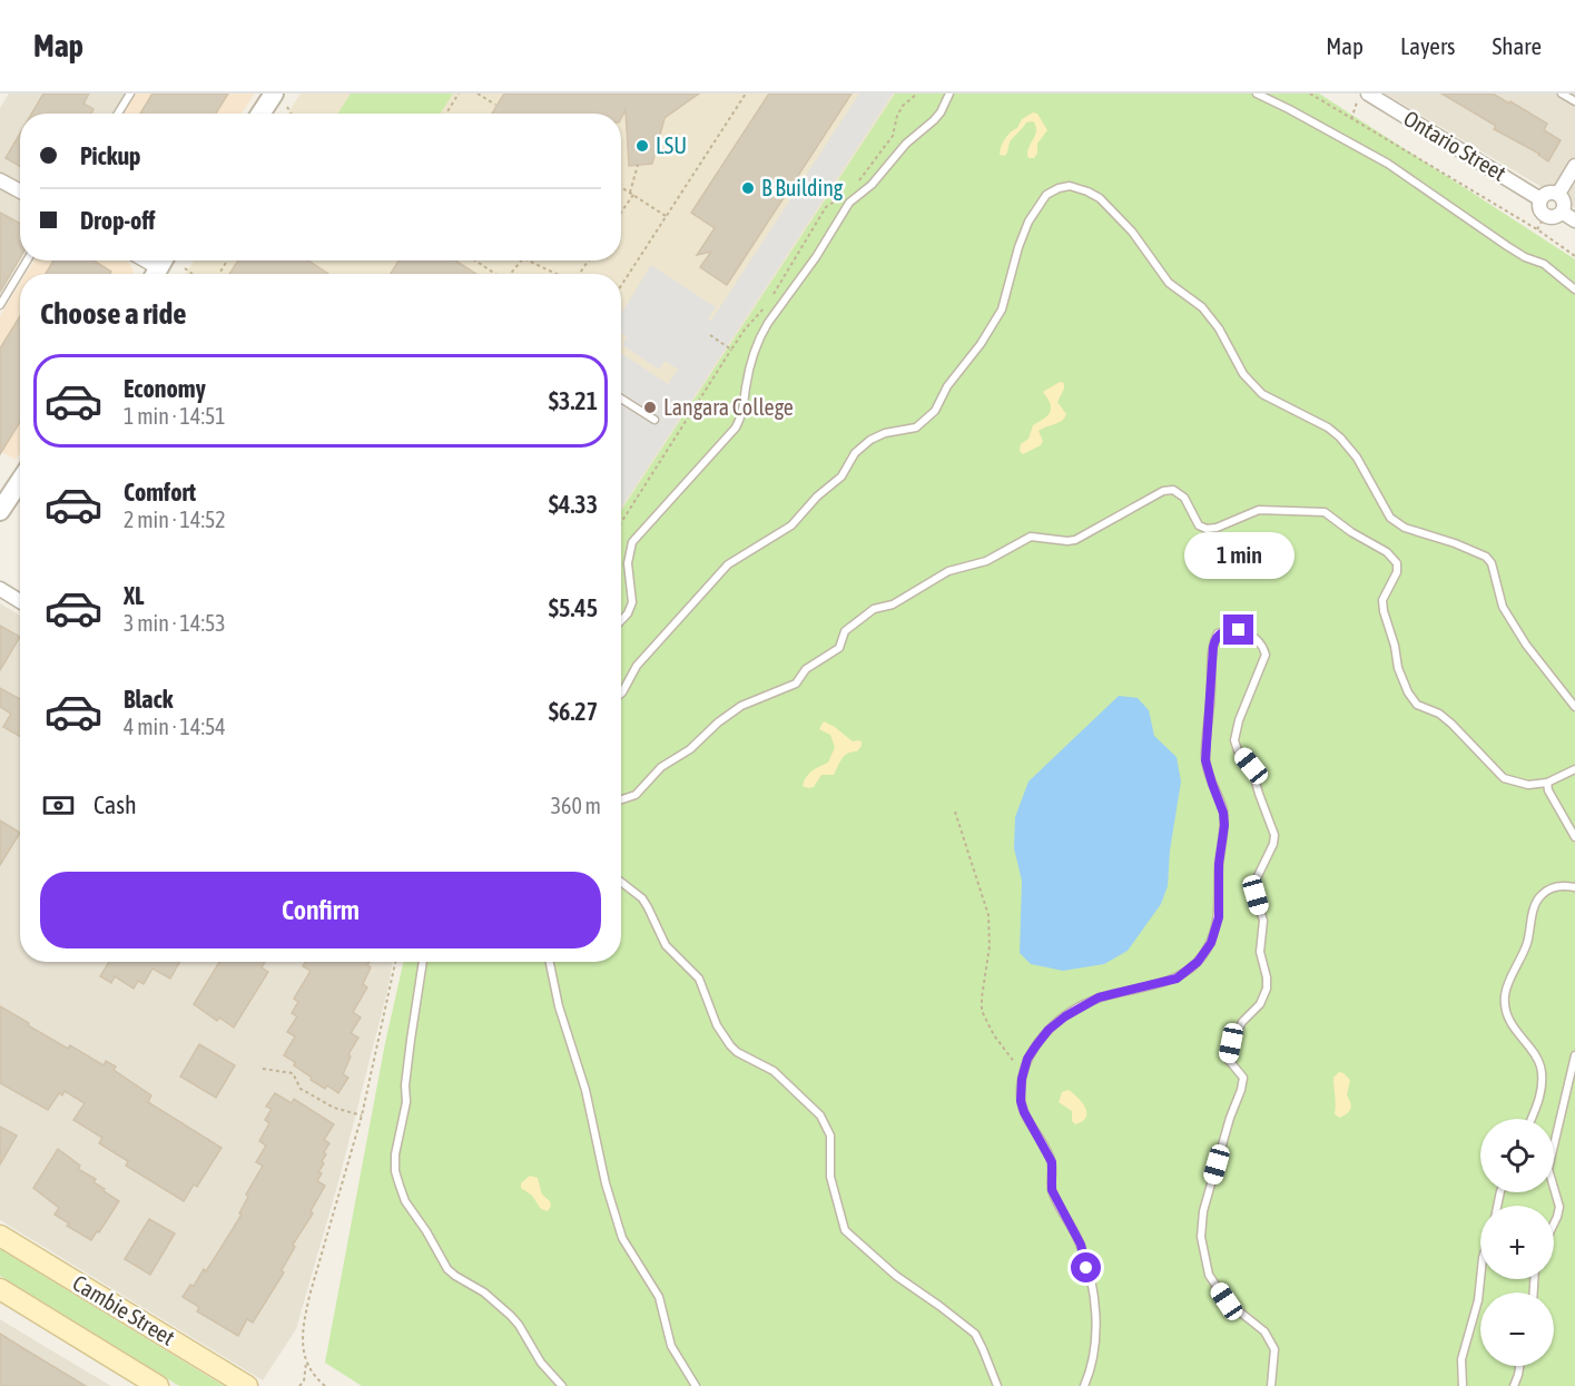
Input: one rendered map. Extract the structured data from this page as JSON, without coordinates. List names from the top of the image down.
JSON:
{
  "streets": {
    "main road": ["Cambie Street"],
    "street": ["Ontario Street"]
  },
  "places": ["LSU", "B Building", "Langara College"],
  "page": {
    "header": "Map",
    "nav": ["Map", "Layers", "Share"],
    "banner": ["Pickup", "Drop-off"],
    "heading": "Choose a ride",
    "list": [
      {
        "name": "Economy",
        "note": "1 min · 14:51",
        "value": "$3.21"
      },
      {
        "name": "Comfort",
        "note": "2 min · 14:52",
        "value": "$4.33"
      },
      {
        "name": "XL",
        "note": "3 min · 14:53",
        "value": "$5.45"
      },
      {
        "name": "Black",
        "note": "4 min · 14:54",
        "value": "$6.27"
      }
    ],
    "bubble": "1 min",
    "pay": ["Cash", "360 m"],
    "buttons": "Confirm",
    "map_buttons": ["+", "−"]
  }
}
